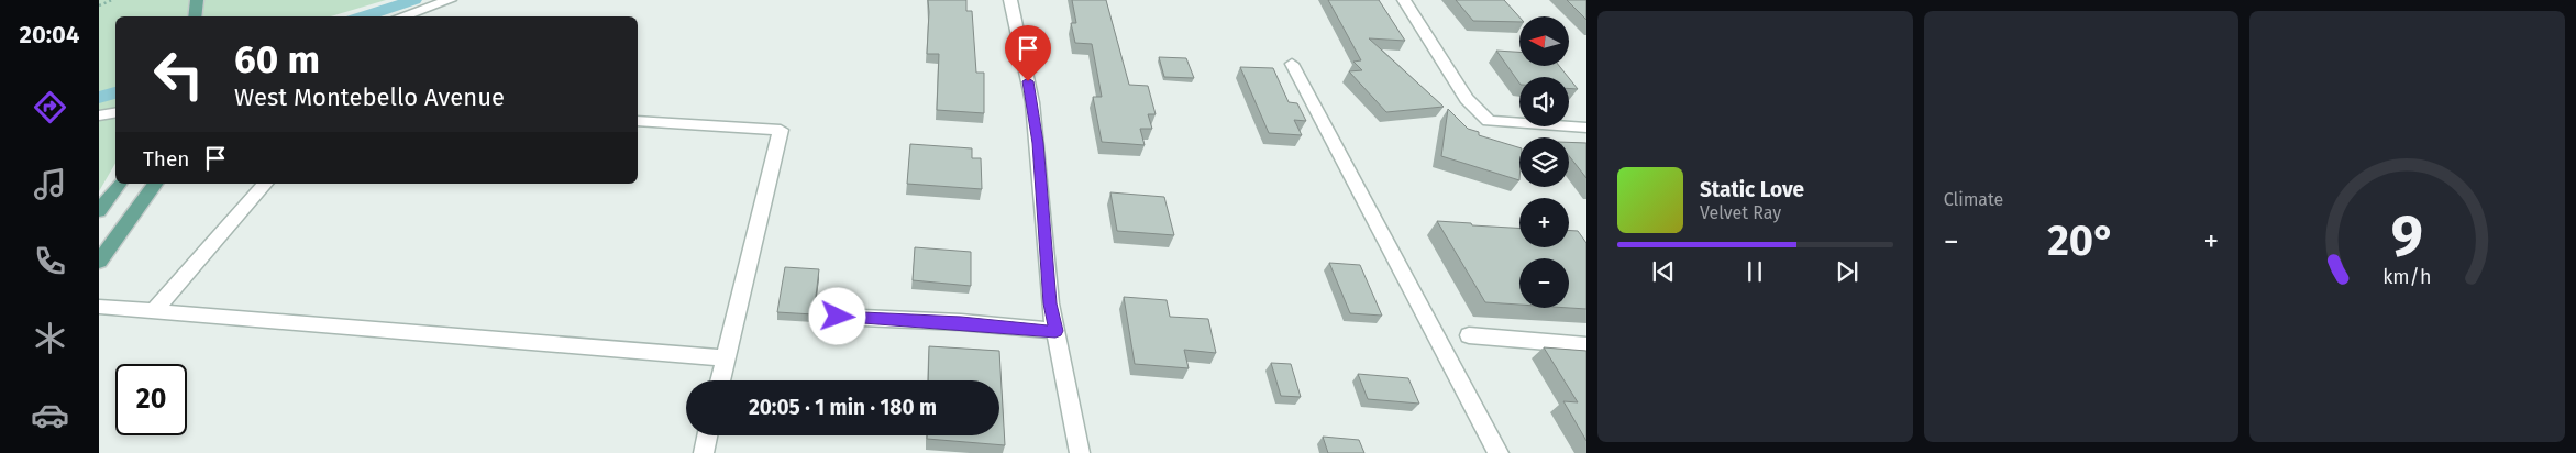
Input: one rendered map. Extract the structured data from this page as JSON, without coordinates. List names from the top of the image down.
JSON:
{
  "north": "left",
  "page": {
    "tabs": "20:04",
    "tile": "Climate",
    "map_buttons": ["+", "−"],
    "turn": ["60 m", "West Montebello Avenue"],
    "then": "Then",
    "song": ["Static Love", "Velvet Ray"],
    "heat": ["−", "20°", "+"],
    "limit": "20",
    "trip": "20:05 · 1 min · 180 m",
    "gauge": ["9", "km/h"]
  }
}
